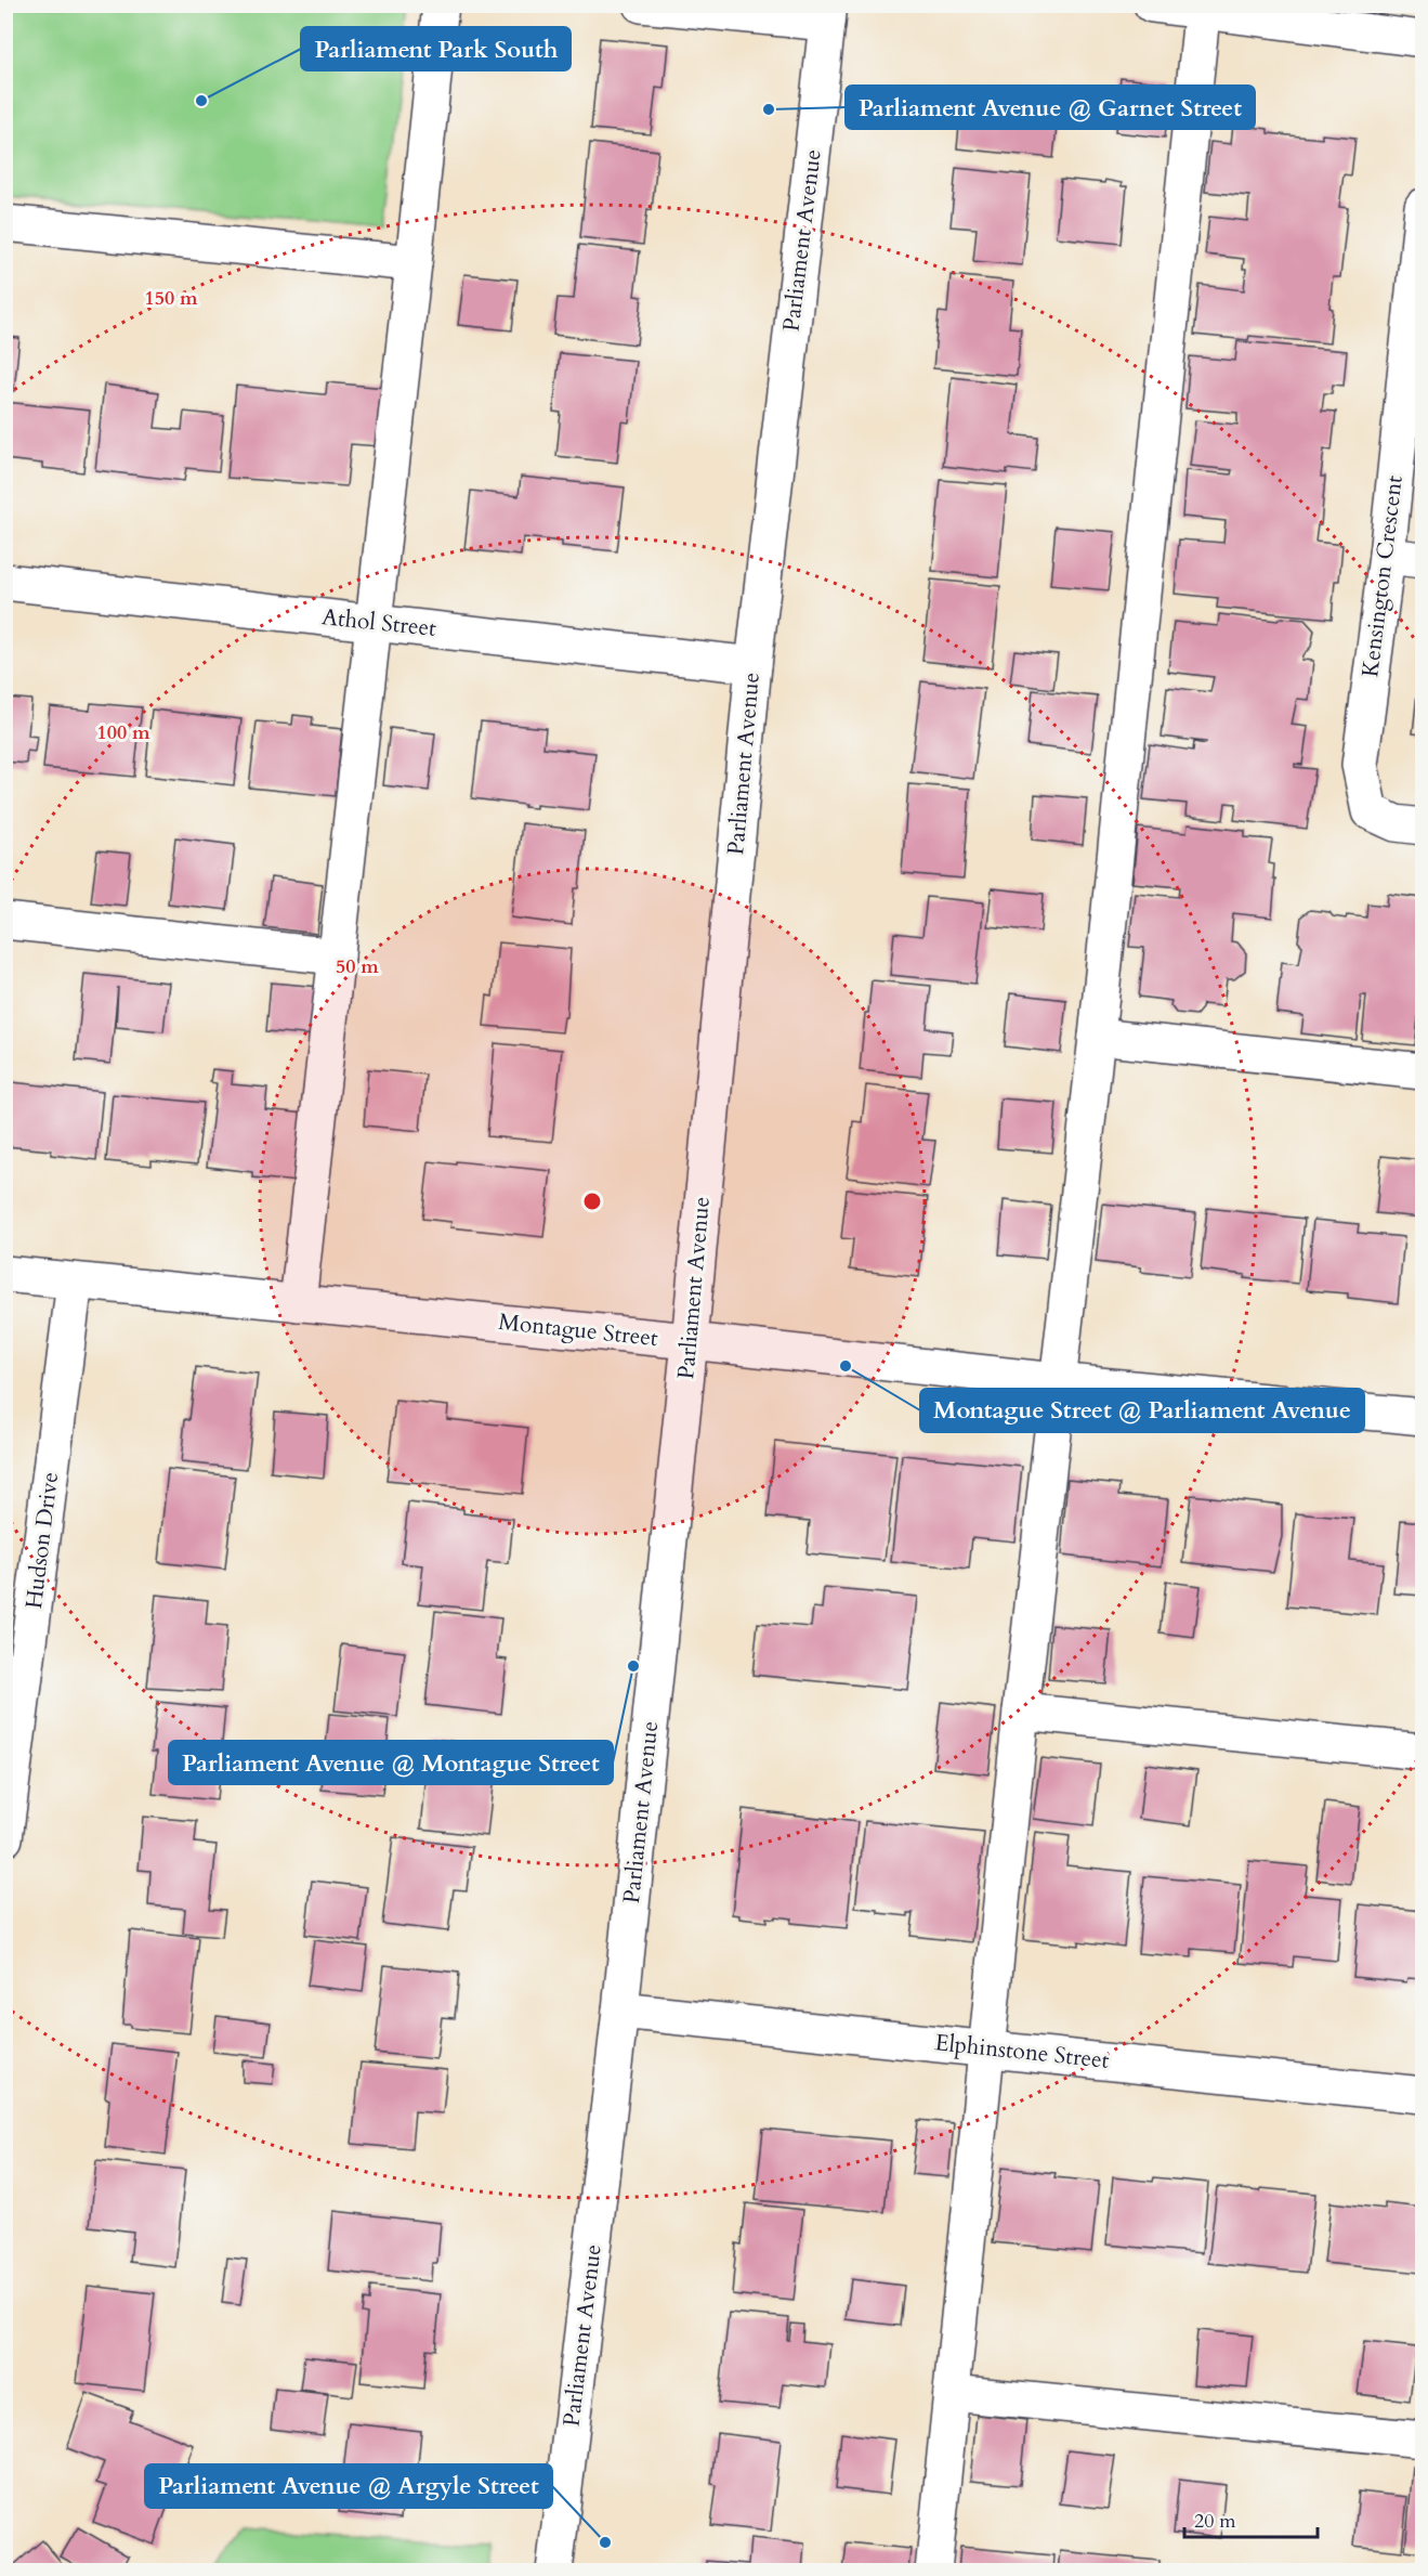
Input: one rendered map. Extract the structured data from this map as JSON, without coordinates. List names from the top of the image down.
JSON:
{
  "streets": {
    "street": [
      "Parliament Avenue",
      "Kensington Crescent",
      "Athol Street",
      "Montague Street",
      "Hudson Drive",
      "Elphinstone Street"
    ]
  },
  "crossings": [
    ["Parliament Avenue", "Athol Street"],
    ["Parliament Avenue", "Montague Street"],
    ["Parliament Avenue", "Elphinstone Street"],
    ["Montague Street", "Hudson Drive"]
  ],
  "places": [
    "Parliament Park South",
    "Parliament Avenue @ Garnet Street",
    "Montague Street @ Parliament Avenue",
    "Parliament Avenue @ Montague Street",
    "Parliament Avenue @ Argyle Street"
  ],
  "scale_bar": "20 m",
  "rings": ["150 m", "100 m", "50 m"]
}
